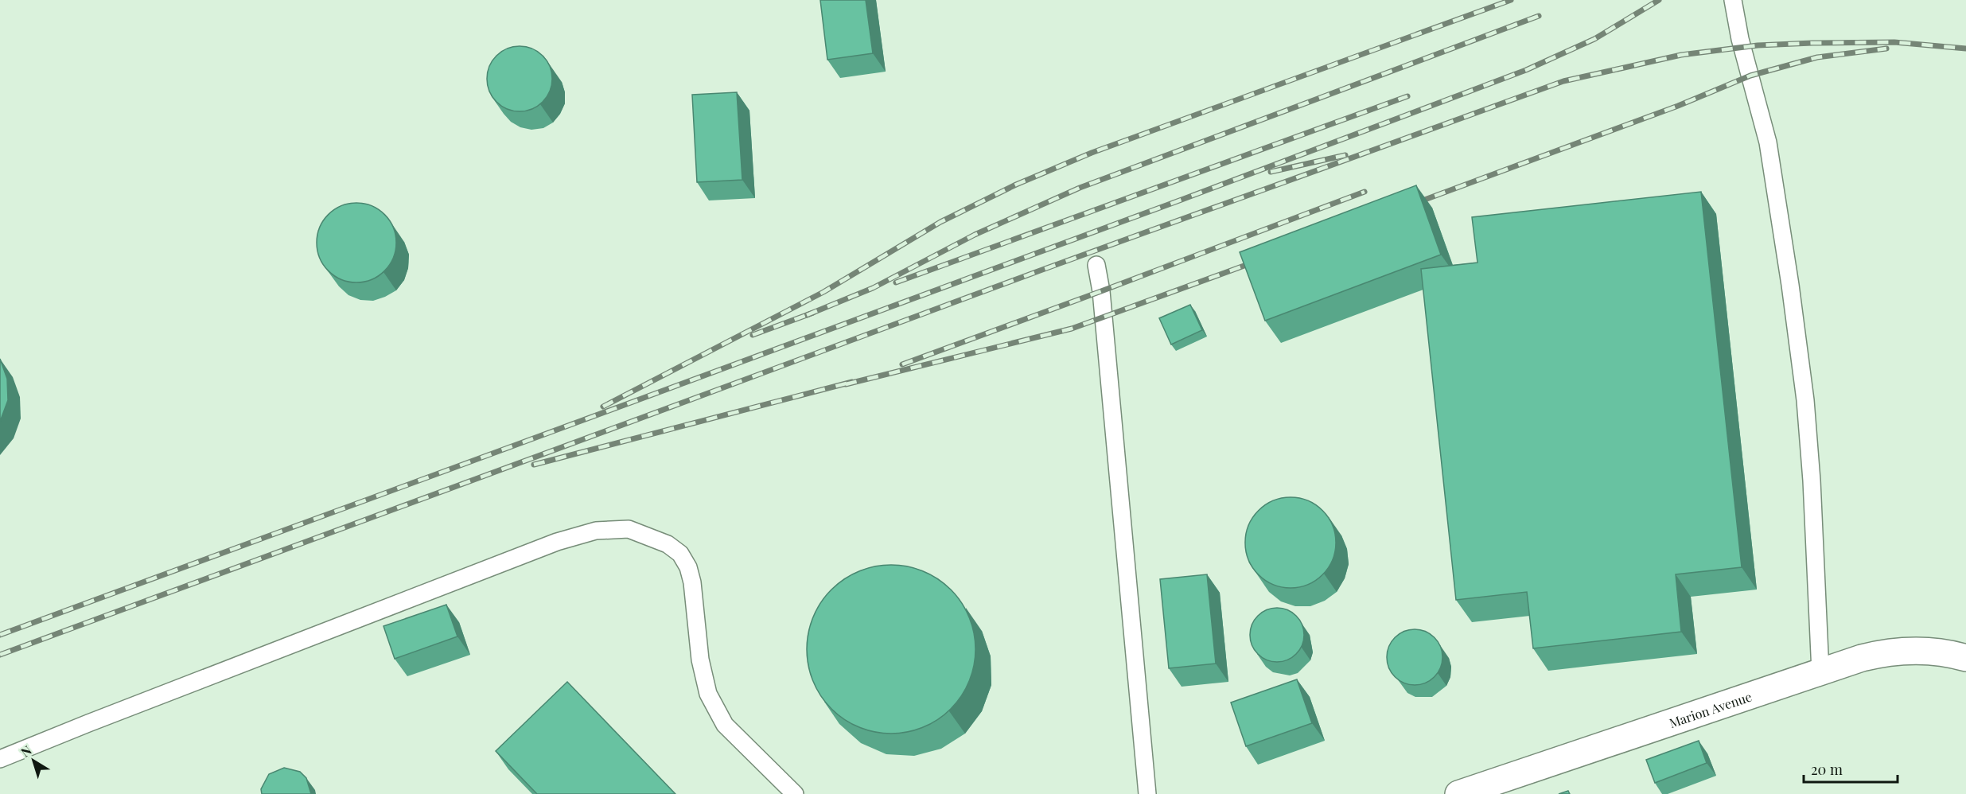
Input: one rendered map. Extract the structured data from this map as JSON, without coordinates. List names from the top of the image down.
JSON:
{
  "streets": {
    "street": ["Marion Avenue"]
  },
  "scale_bar": "20 m",
  "north": "top left"
}
